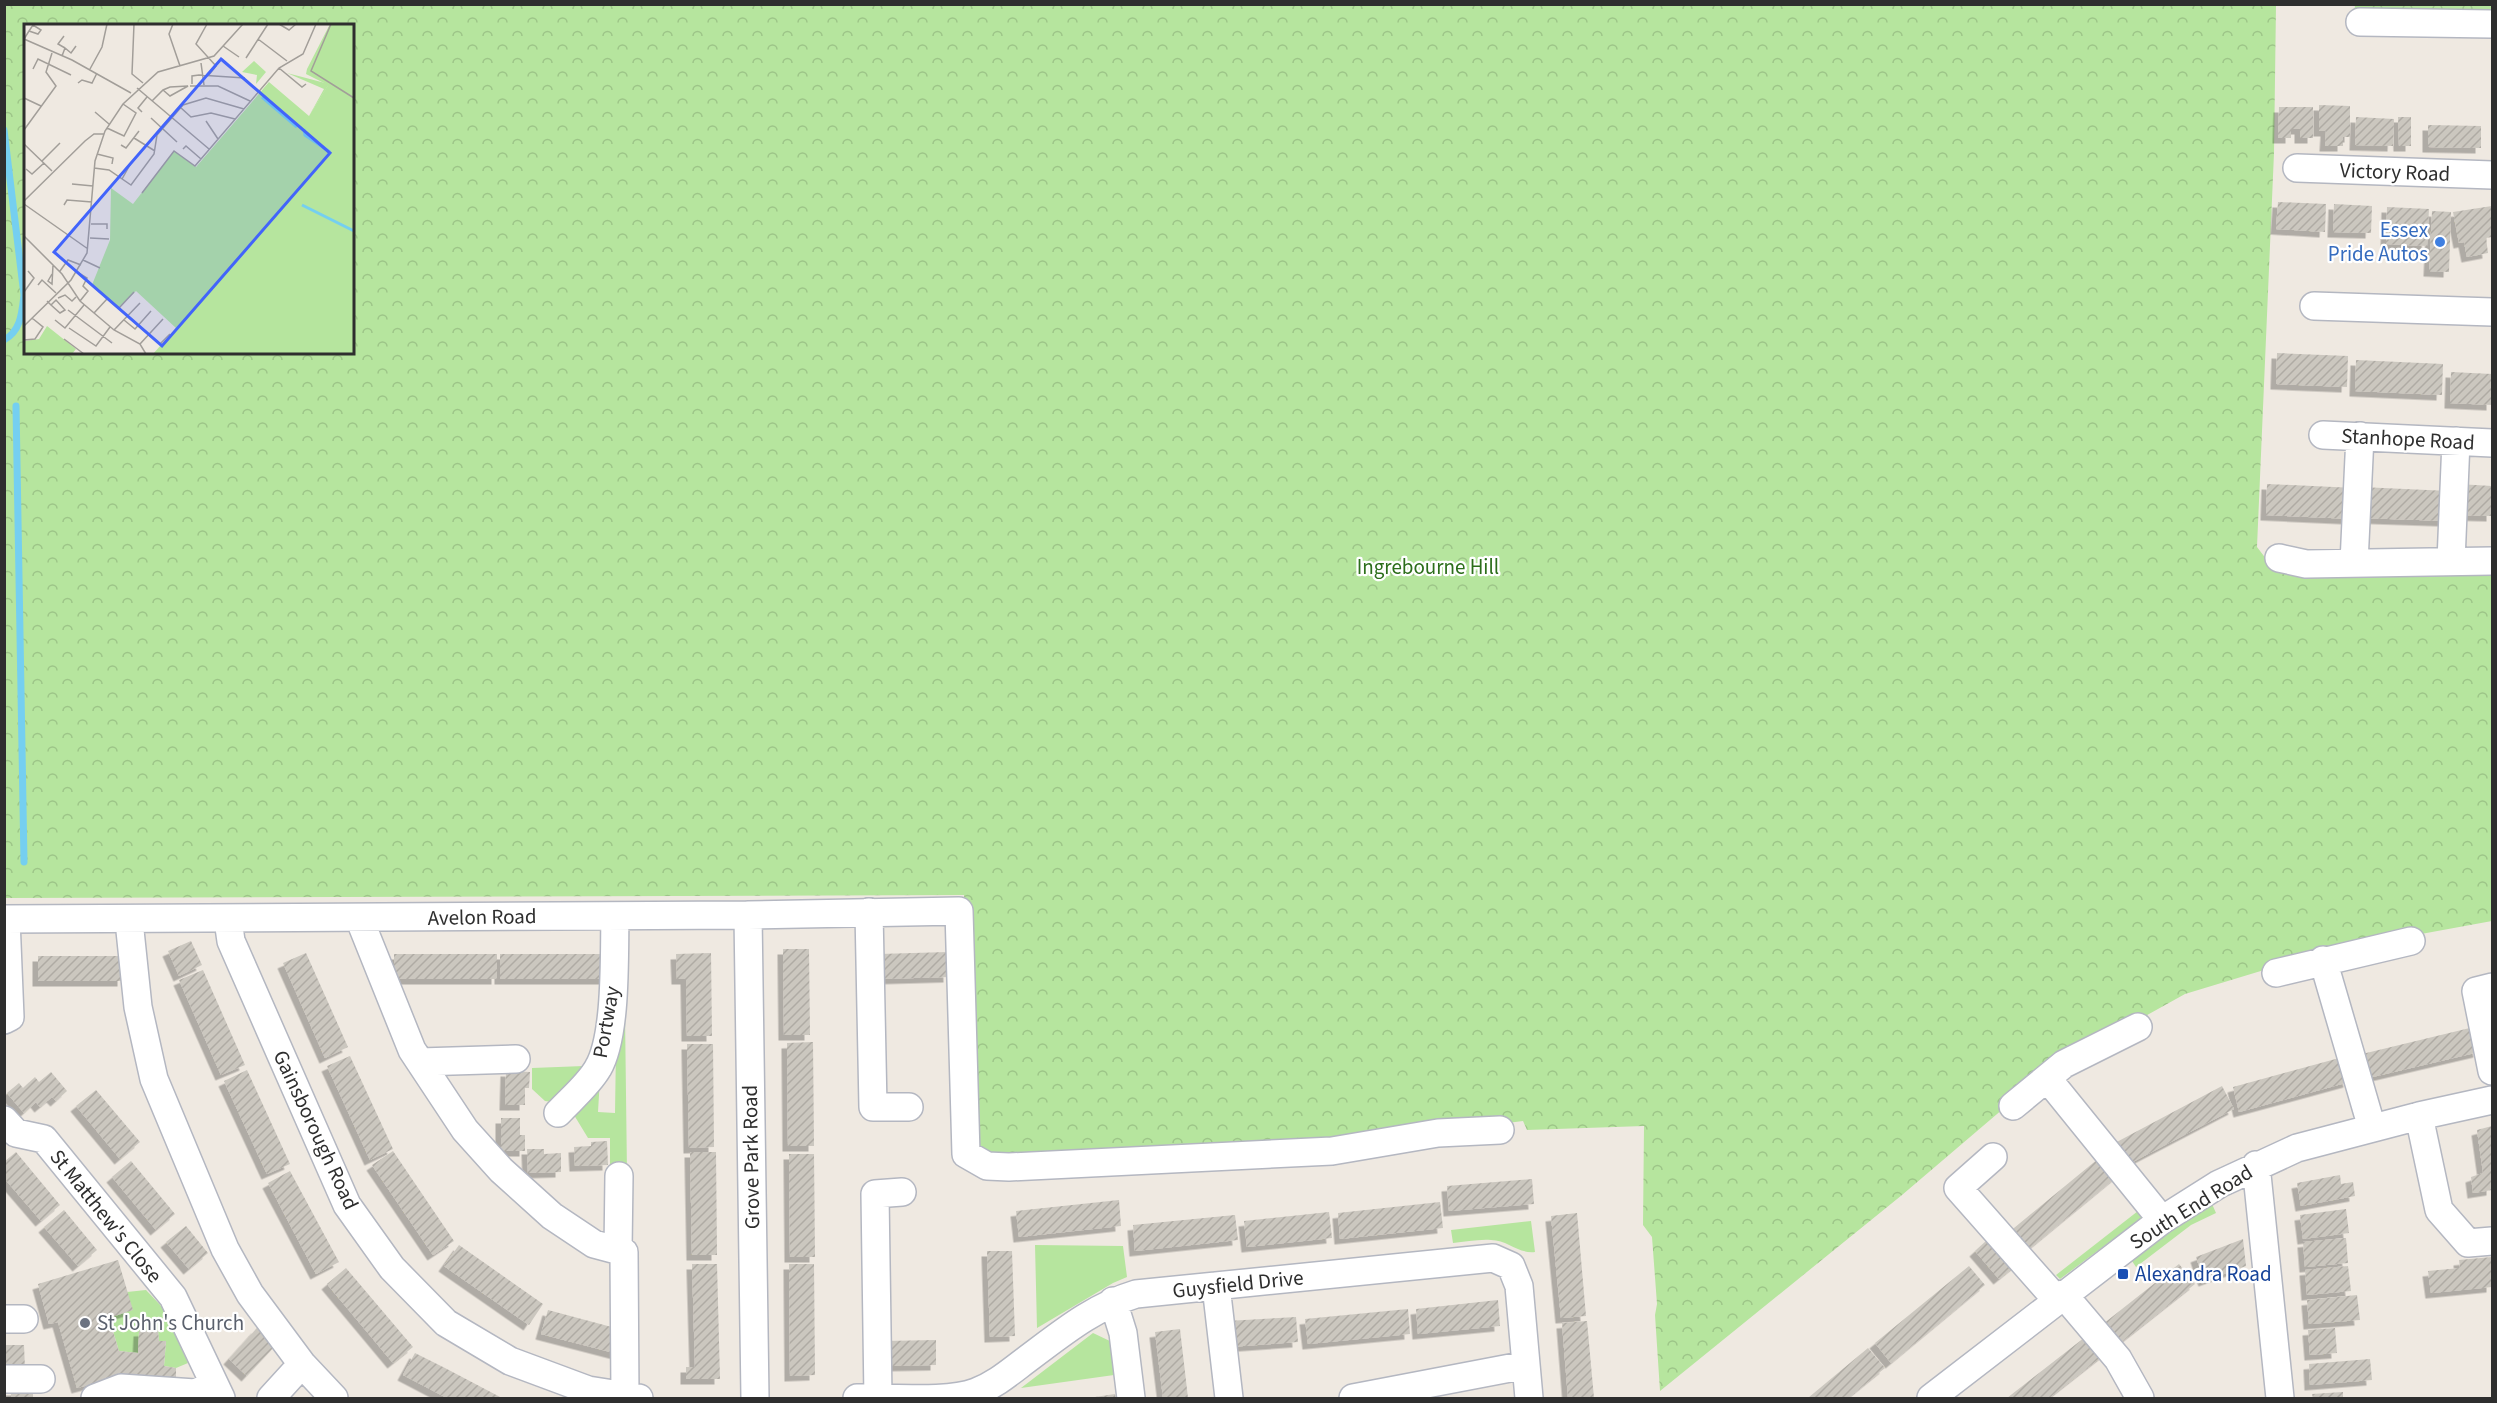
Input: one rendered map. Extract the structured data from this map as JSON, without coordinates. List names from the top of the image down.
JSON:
{
  "streets": {
    "street": [
      "Victory Road",
      "Stanhope Road",
      "Avelon Road",
      "Portway",
      "Gainsborough Road",
      "Grove Park Road",
      "South End Road",
      "St Matthew's Close",
      "Guysfield Drive"
    ]
  },
  "crossings": [
    ["Avelon Road", "Portway"],
    ["Avelon Road", "Gainsborough Road"],
    ["Avelon Road", "Grove Park Road"]
  ],
  "parks": ["Ingrebourne Hill"],
  "places": {
    "other": ["Essex Pride Autos", "St John's Church"],
    "transit": ["Alexandra Road"]
  }
}
